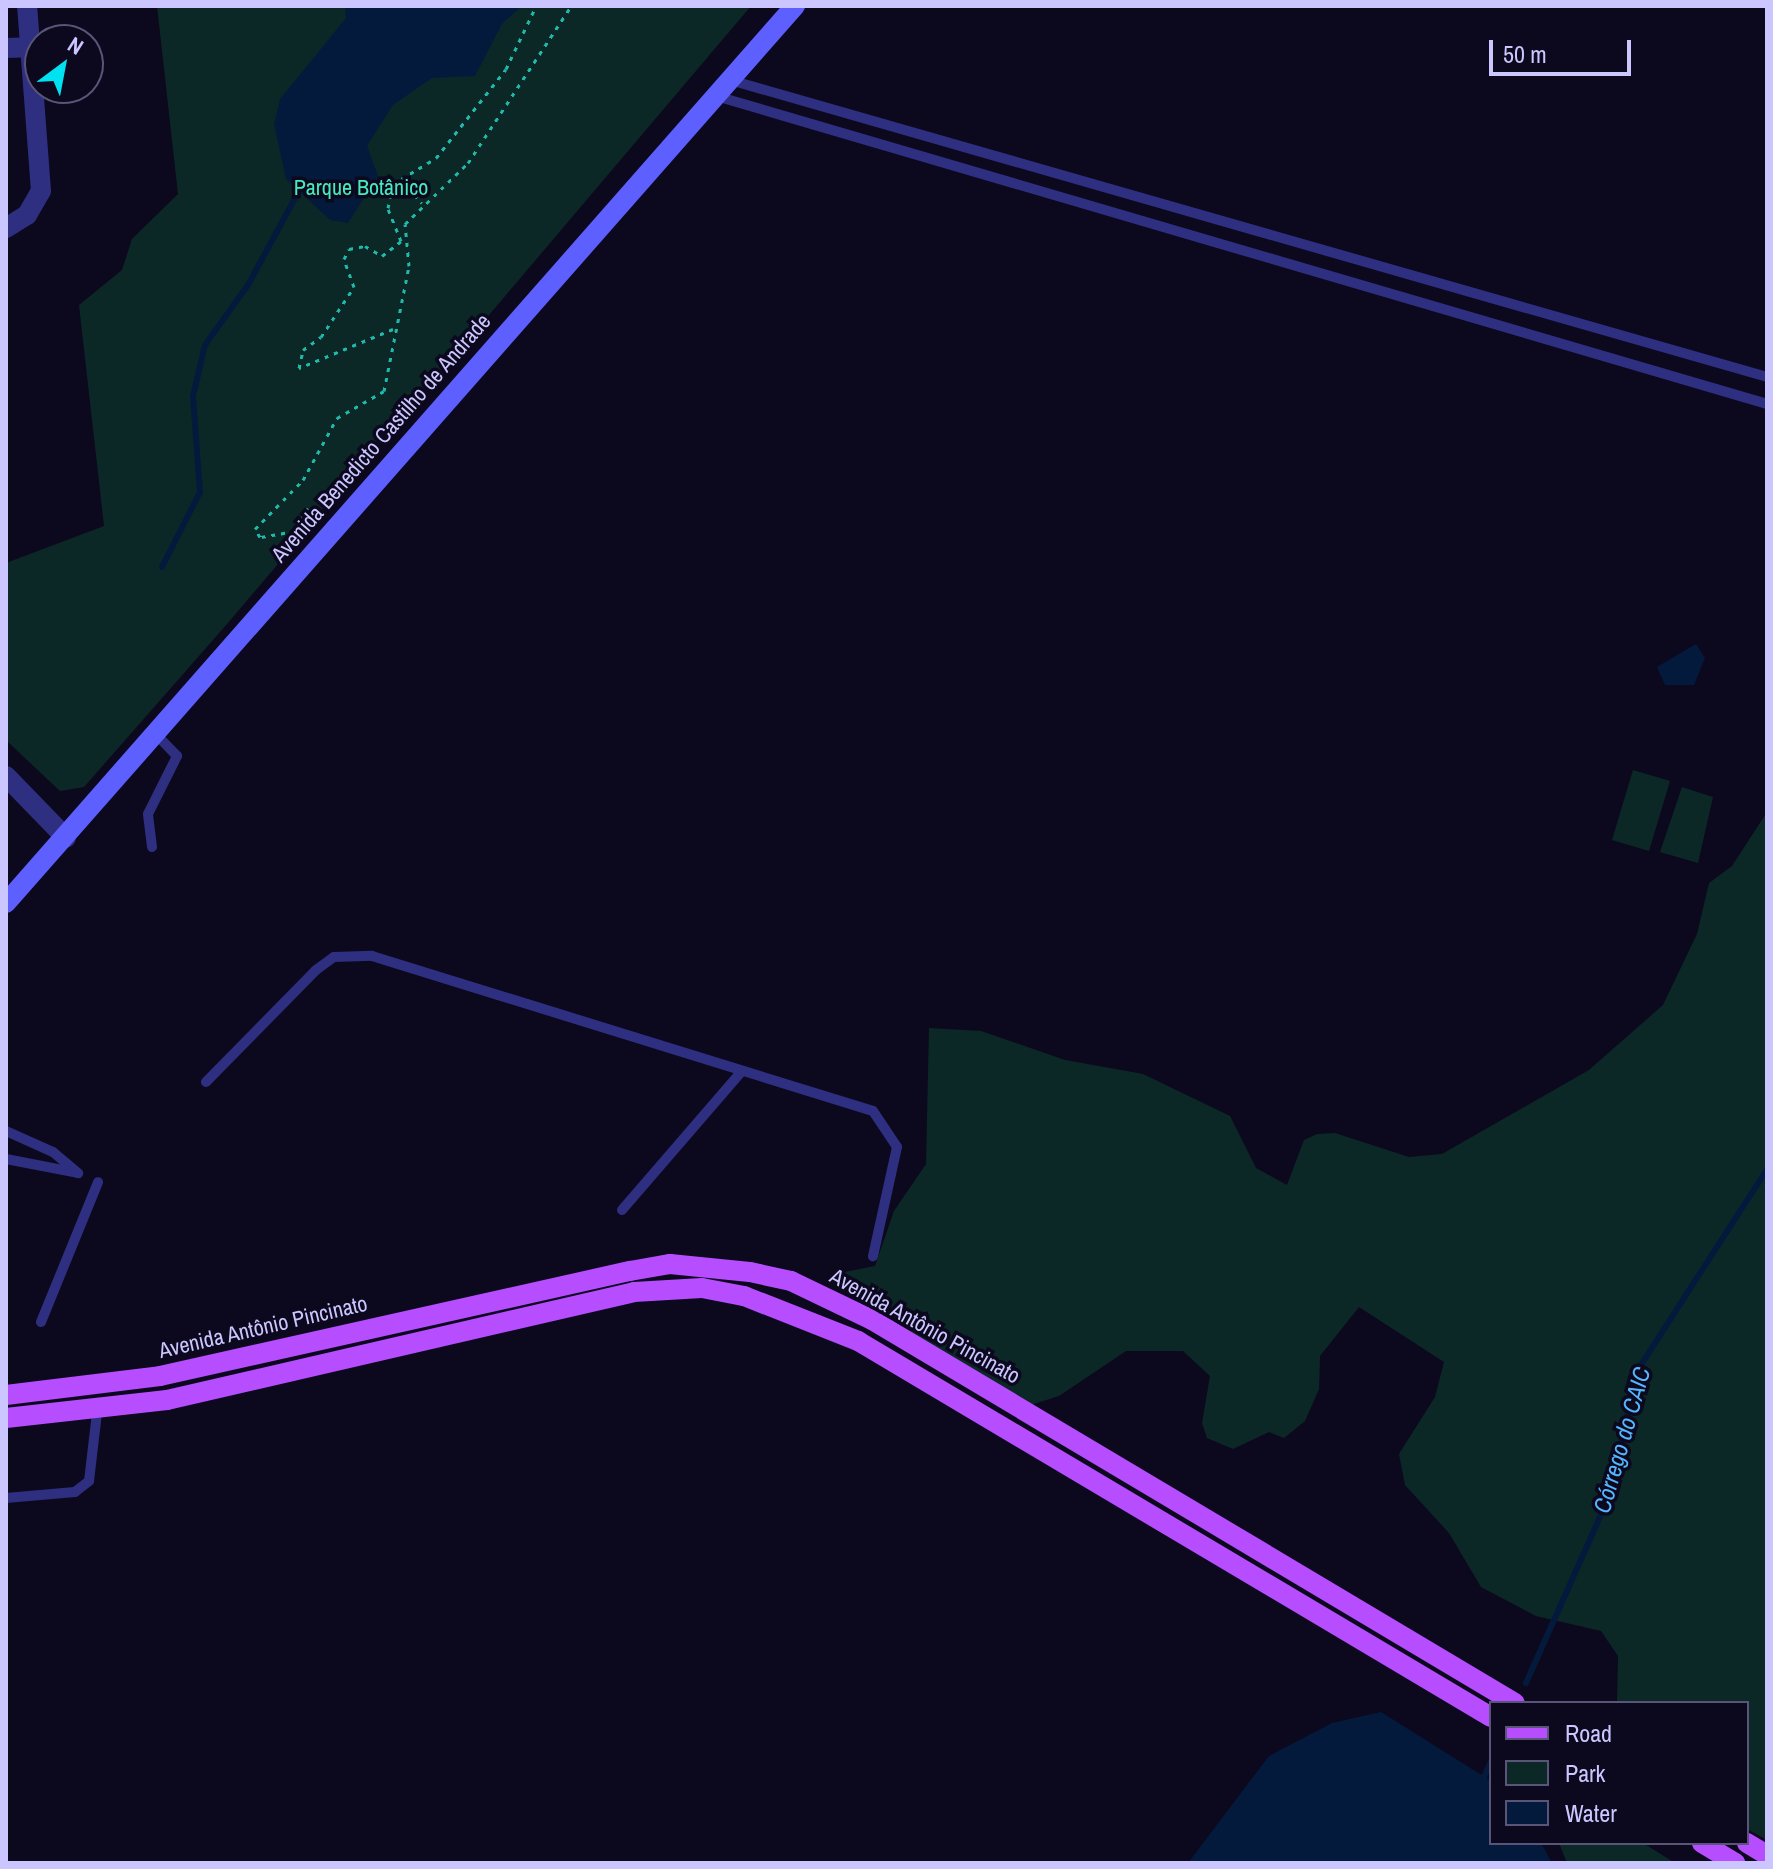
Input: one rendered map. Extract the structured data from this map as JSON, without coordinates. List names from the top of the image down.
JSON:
{
  "streets": {
    "main road": ["Avenida Benedicto Castilho de Andrade", "Avenida Antônio Pincinato"]
  },
  "water": ["Córrego do CAIC"],
  "parks": ["Parque Botânico"],
  "legend": ["Road", "Park", "Water"],
  "scale_bar": "50 m",
  "north": "top right"
}
